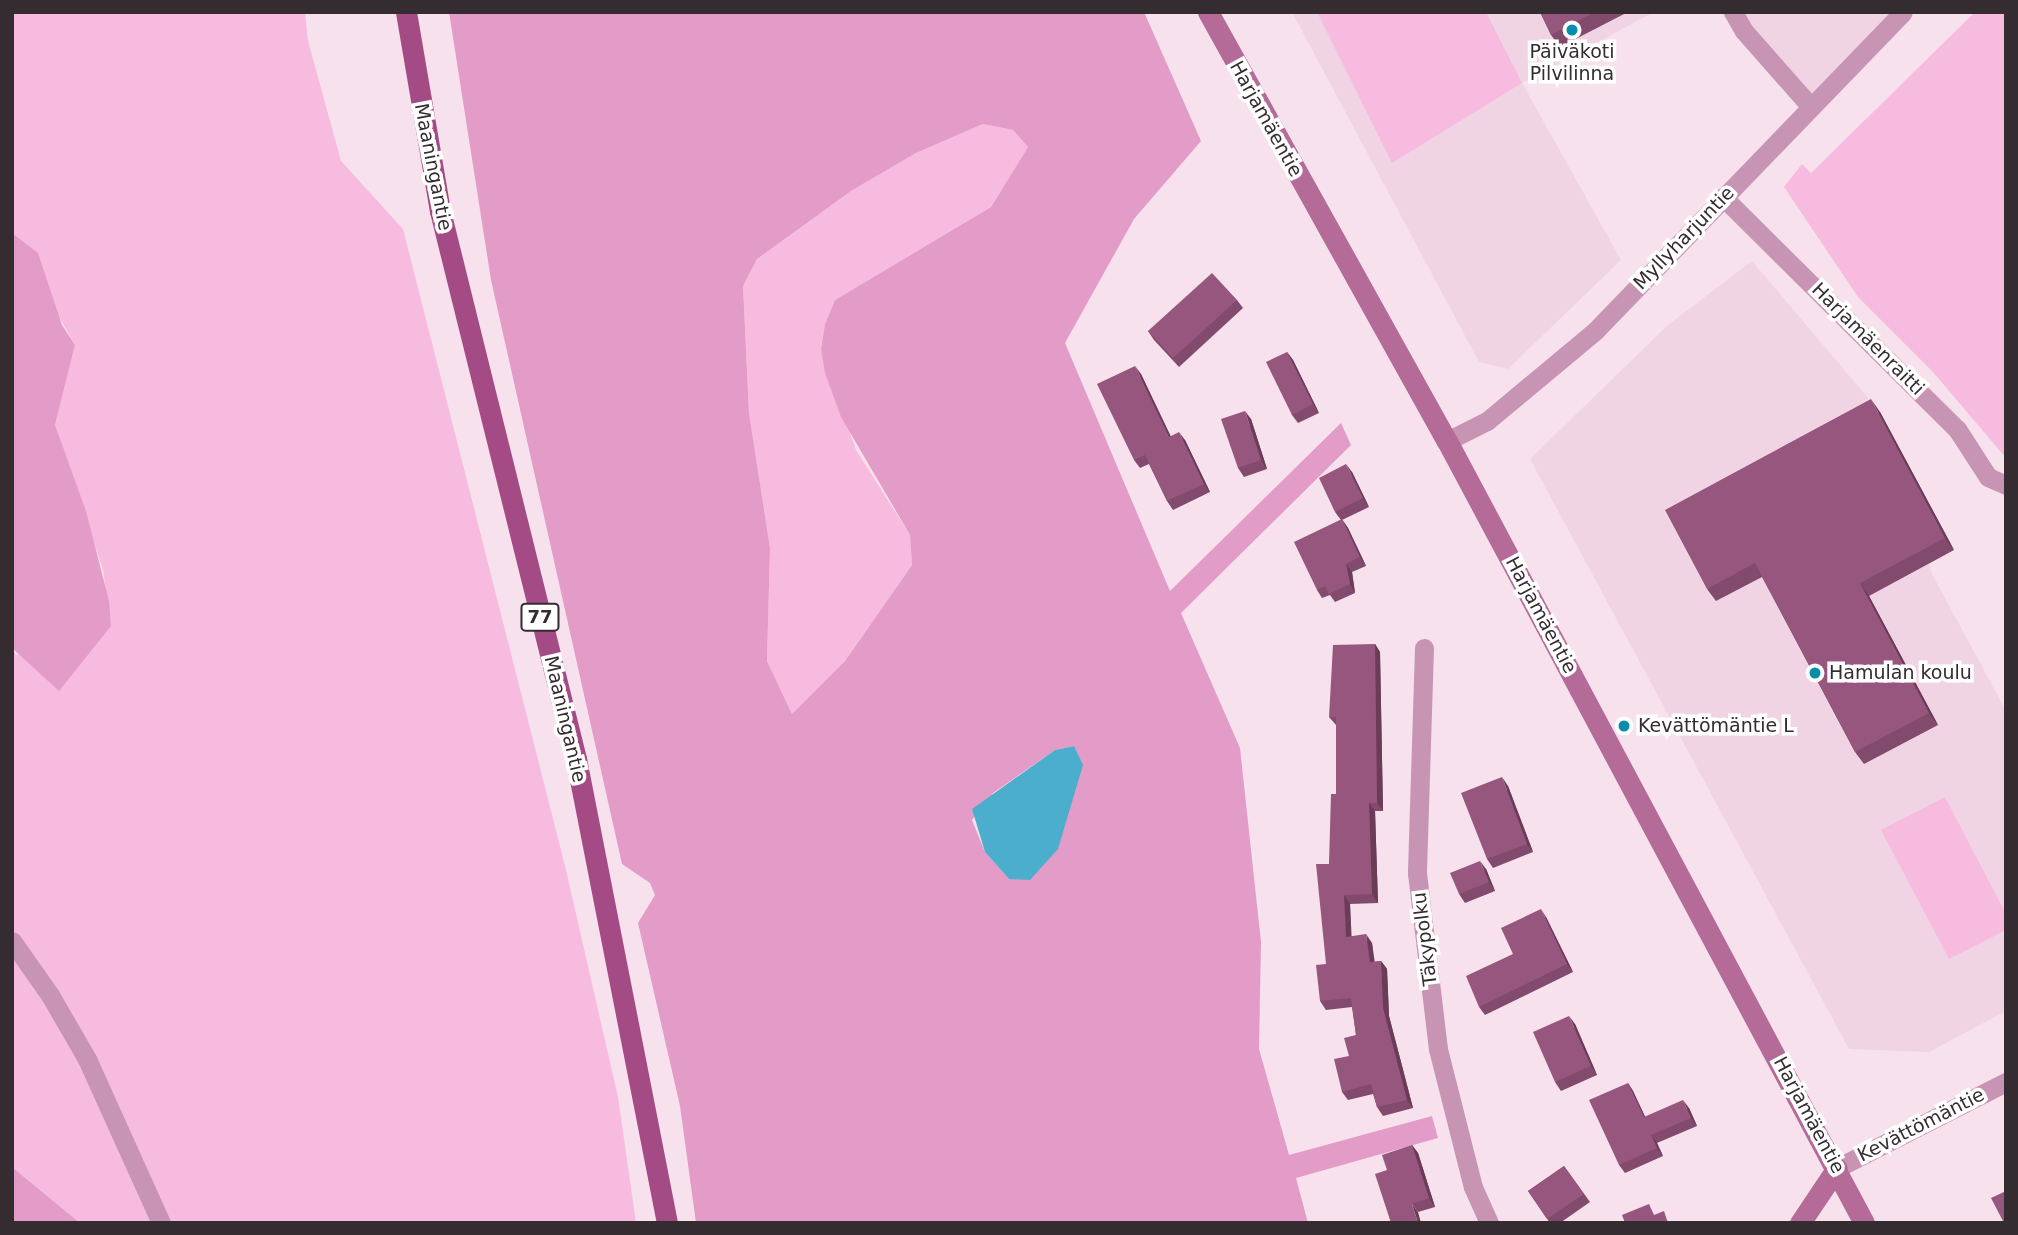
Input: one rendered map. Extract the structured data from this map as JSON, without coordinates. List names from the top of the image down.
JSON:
{
  "streets": {
    "main road": ["Maaningantie", "77"],
    "street": [
      "Harjamäentie",
      "Myllyharjuntie",
      "Harjamäenraitti",
      "Täkypolku",
      "Kevättömäntie"
    ]
  },
  "crossings": [
    ["Harjamäentie", "Myllyharjuntie"],
    ["Harjamäentie", "Kevättömäntie"],
    ["Myllyharjuntie", "Harjamäenraitti"]
  ],
  "places": ["Päiväkoti Pilvilinna", "Hamulan koulu", "Kevättömäntie L"]
}
